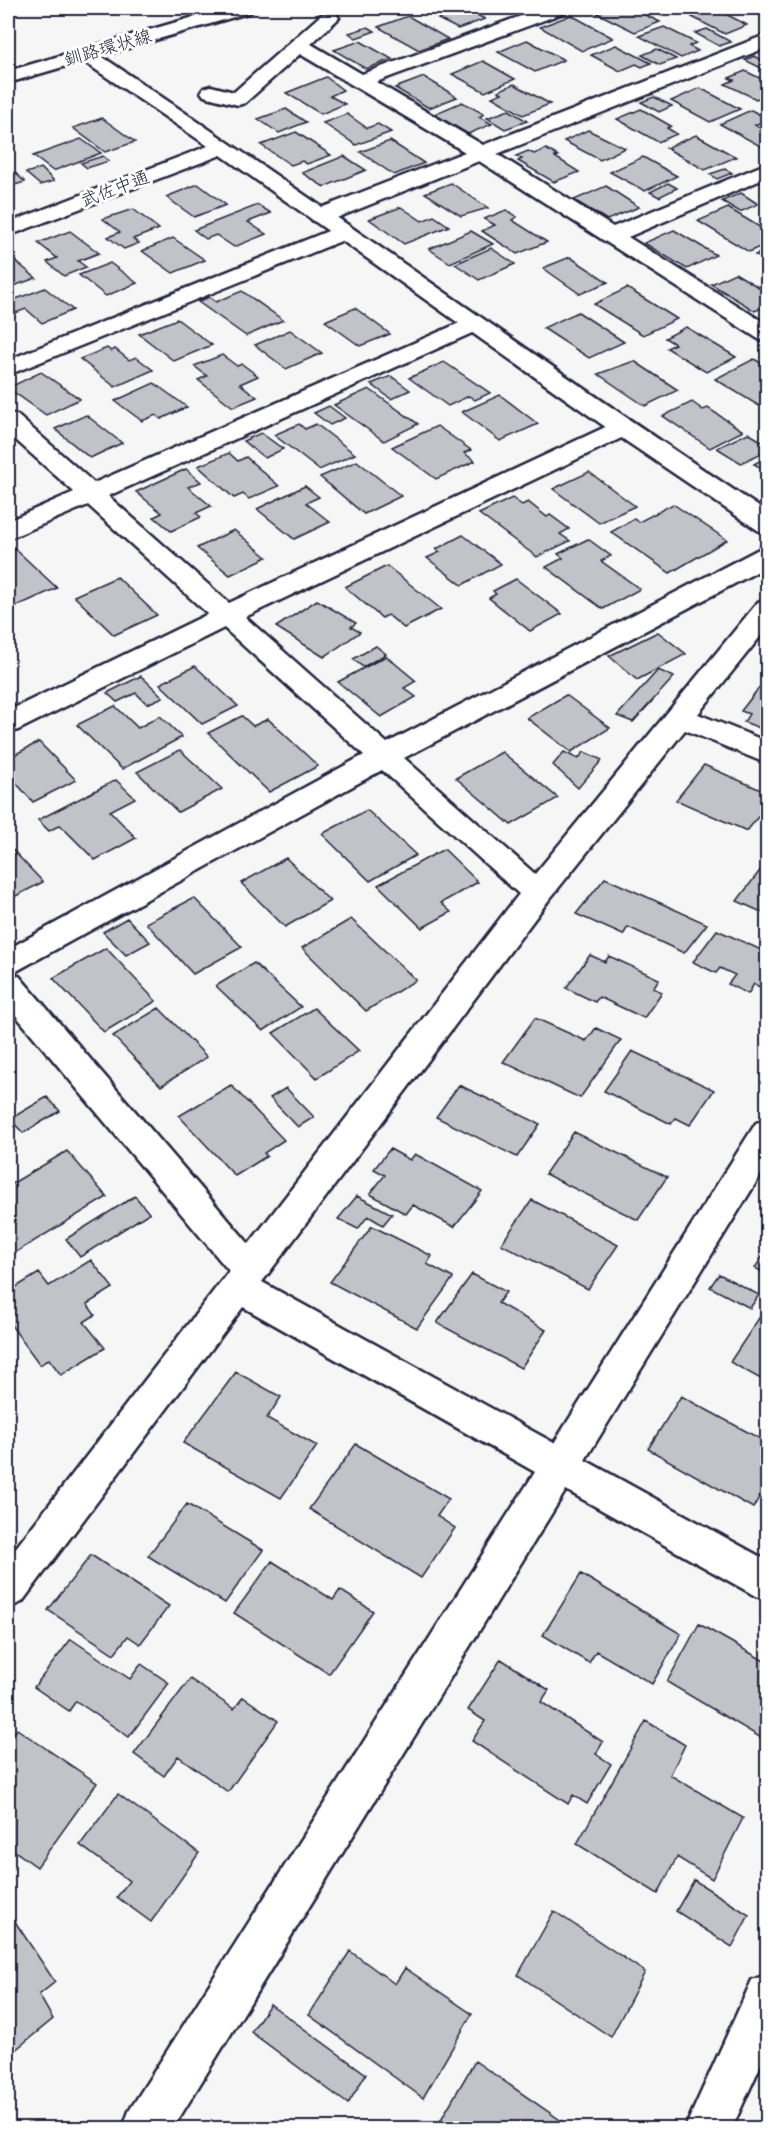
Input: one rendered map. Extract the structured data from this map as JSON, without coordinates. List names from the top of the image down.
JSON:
{
  "streets": {
    "street": ["釧路環状線", "武佐中通"]
  }
}
